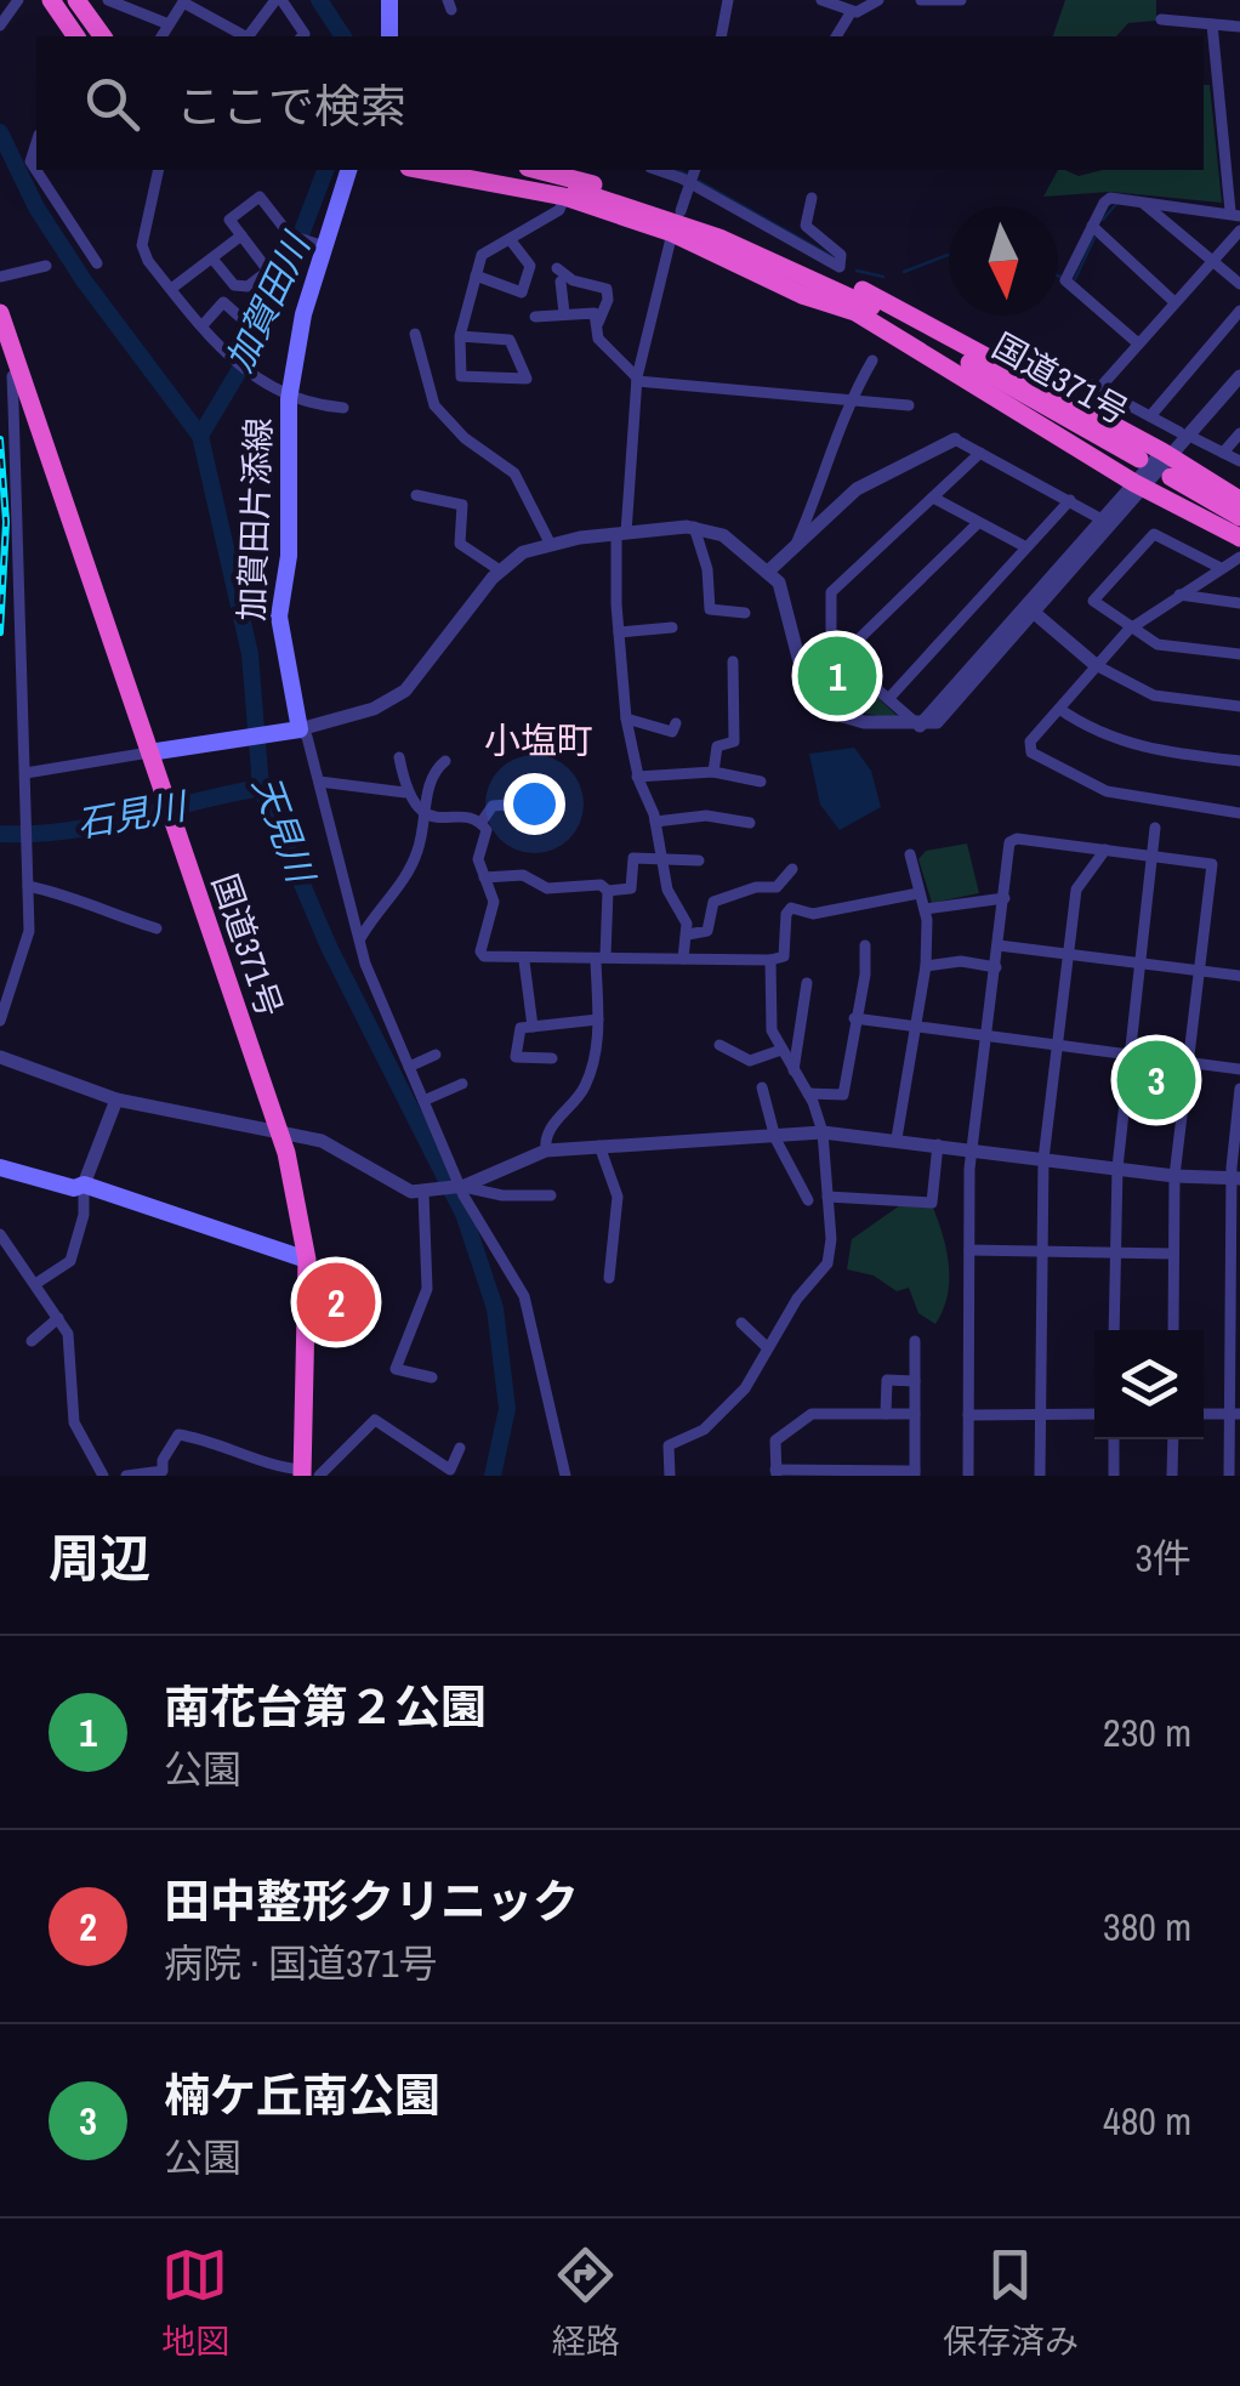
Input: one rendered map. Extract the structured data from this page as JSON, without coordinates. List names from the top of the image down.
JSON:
{
  "streets": {
    "highway": ["国道371号"],
    "main road": ["加賀田片添線"]
  },
  "districts": ["小塩町"],
  "water": ["加賀田川", "石見川", "天見川"],
  "north": "bottom",
  "page": {
    "search": "ここで検索",
    "pins": ["1", "3", "2"],
    "heading": ["周辺", "3件"],
    "list": [
      {
        "mark": "1",
        "name": "南花台第２公園",
        "note": "公園",
        "value": "230 m"
      },
      {
        "mark": "2",
        "name": "田中整形クリニック",
        "note": "病院 · 国道371号",
        "value": "380 m"
      },
      {
        "mark": "3",
        "name": "楠ケ丘南公園",
        "note": "公園",
        "value": "480 m"
      }
    ],
    "nav": ["地図", "経路", "保存済み"]
  }
}
